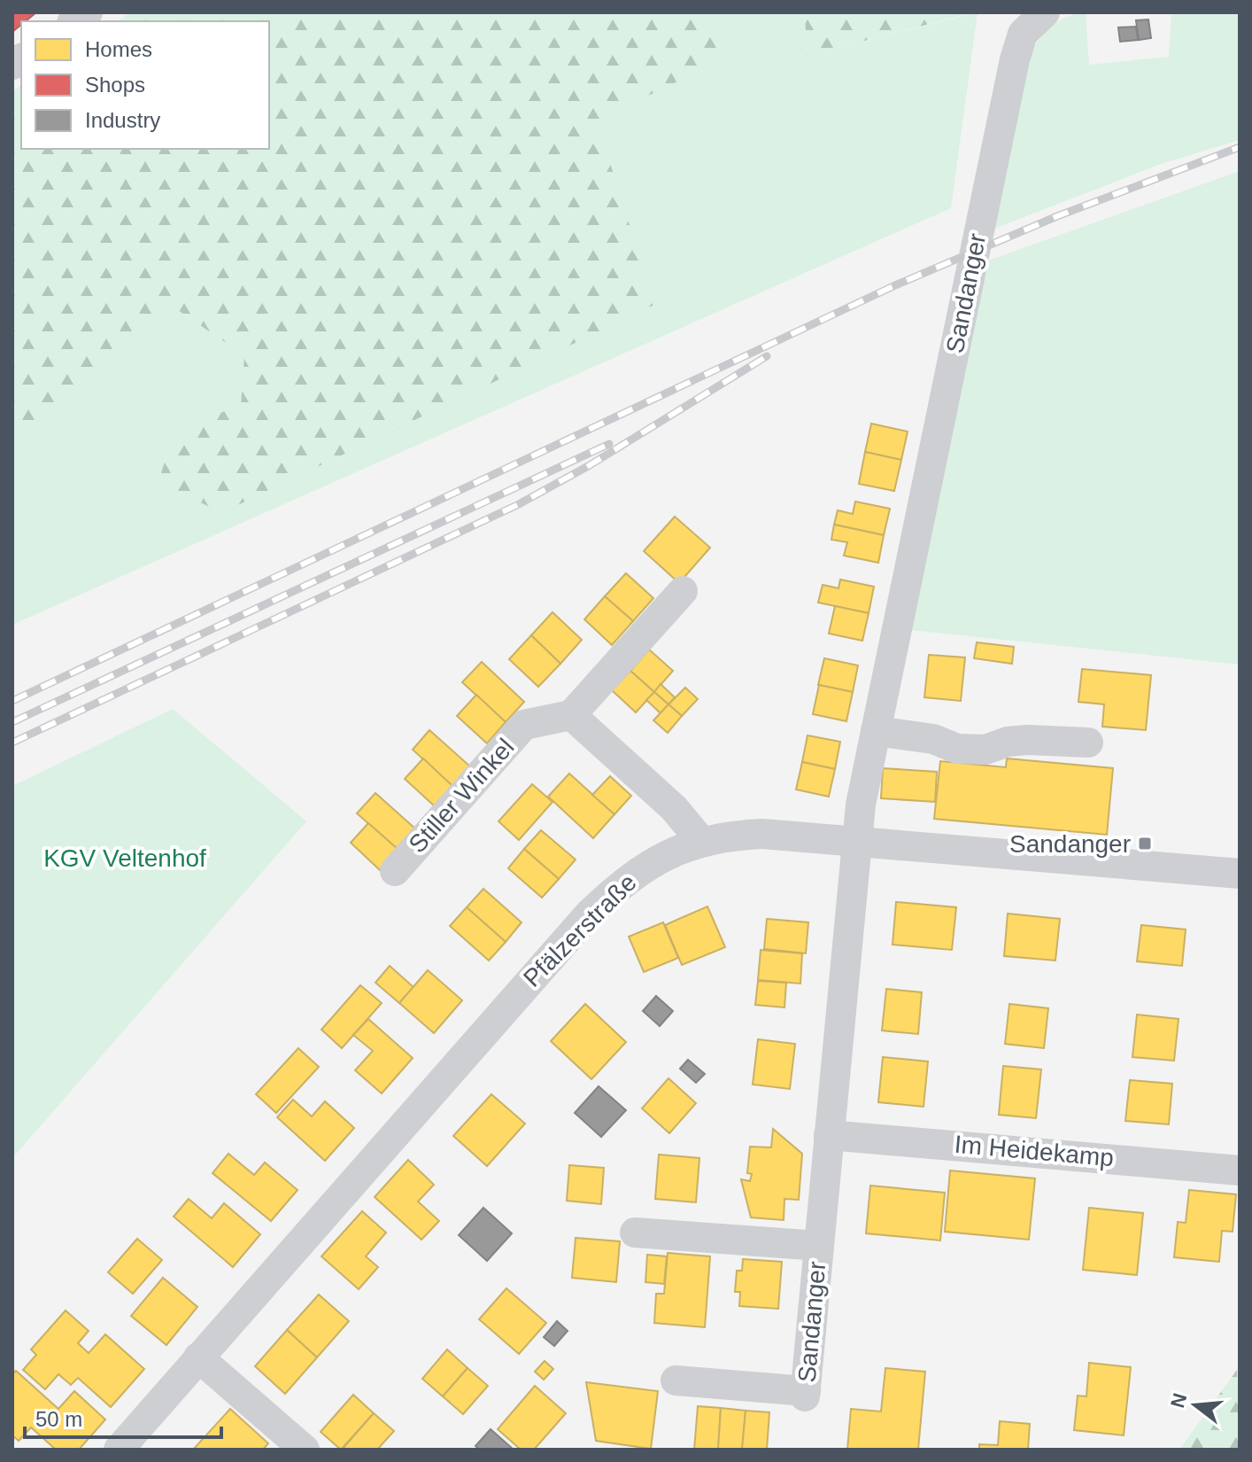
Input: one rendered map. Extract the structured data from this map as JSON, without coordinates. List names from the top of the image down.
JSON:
{
  "streets": {
    "street": [
      "Sandanger",
      "Stiller Winkel",
      "Pfälzerstraße",
      "Im Heidekamp"
    ]
  },
  "crossings": [
    ["Sandanger", "Pfälzerstraße"],
    ["Sandanger", "Im Heidekamp"]
  ],
  "parks": ["KGV Veltenhof"],
  "places": {
    "transit": ["Sandanger"]
  },
  "legend": ["Homes", "Shops", "Industry"],
  "scale_bar": "50 m",
  "north": "left"
}
